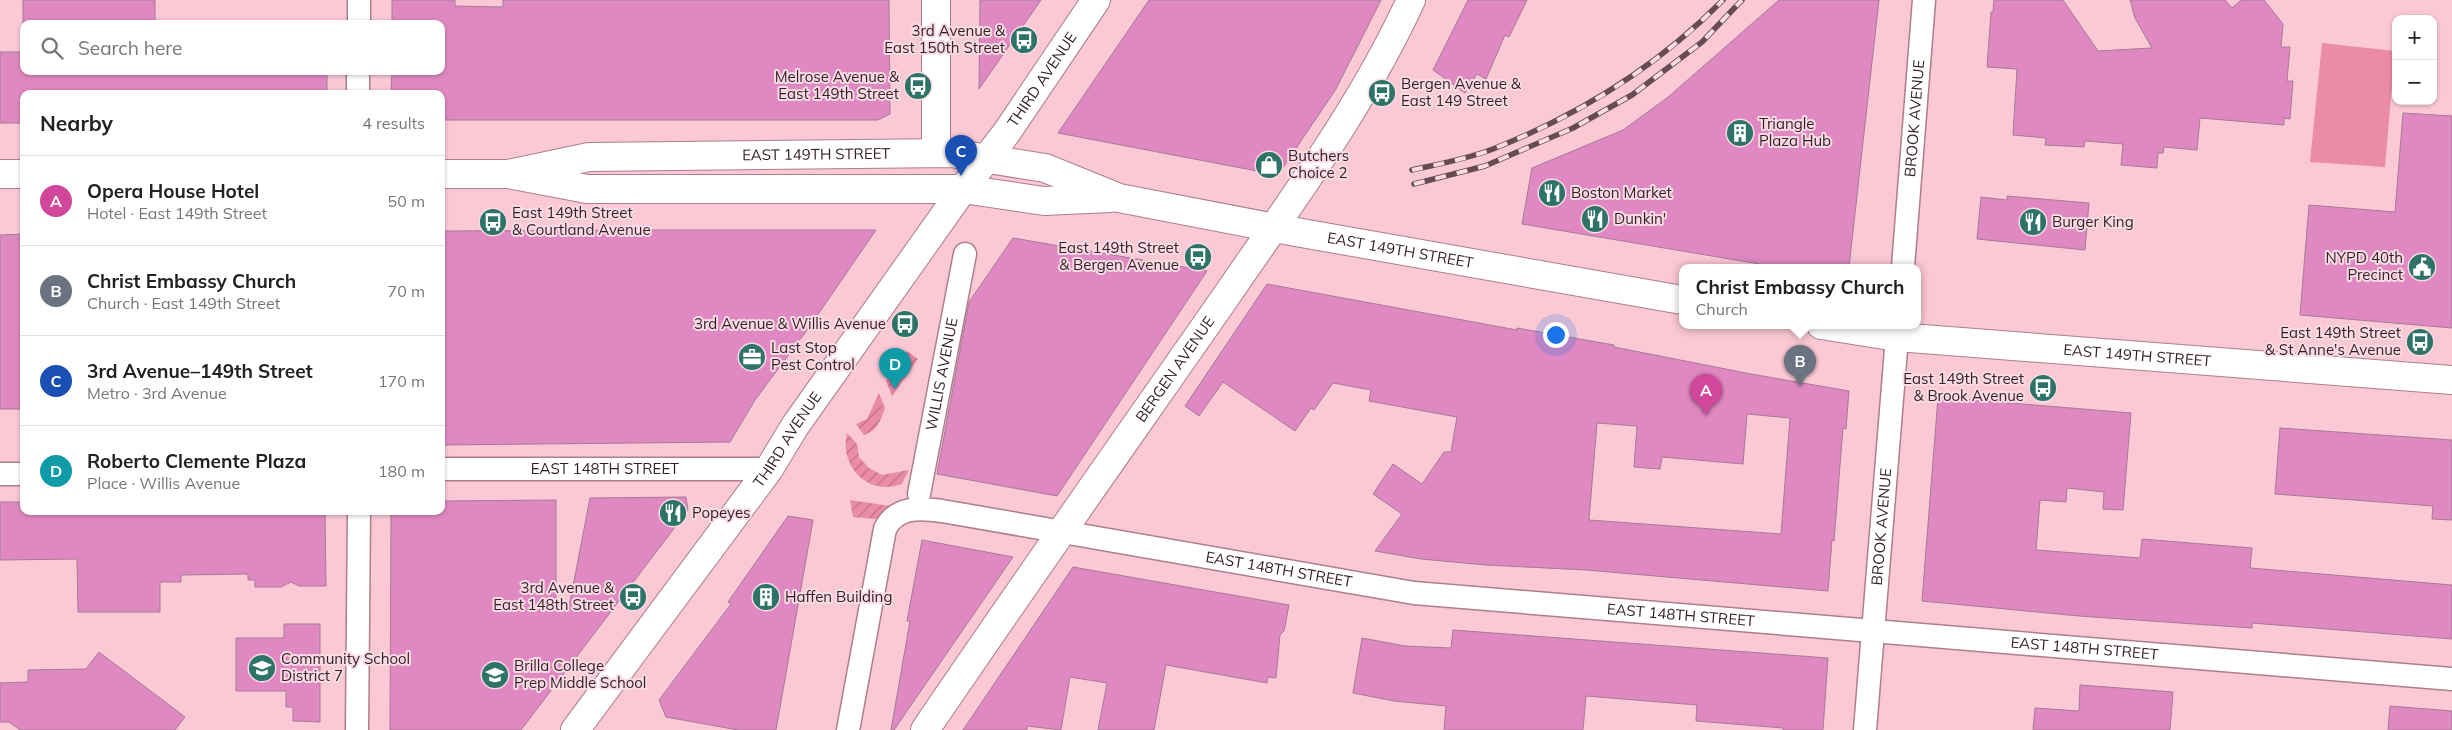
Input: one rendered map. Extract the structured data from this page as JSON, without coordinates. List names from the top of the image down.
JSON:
{
  "streets": {
    "main road": ["THIRD AVENUE", "EAST 149TH STREET", "BERGEN AVENUE"],
    "street": ["BROOK AVENUE", "WILLIS AVENUE", "EAST 148TH STREET"]
  },
  "crossings": [
    ["THIRD AVENUE", "EAST 149TH STREET"],
    ["THIRD AVENUE", "EAST 148TH STREET"],
    ["BROOK AVENUE", "EAST 149TH STREET"],
    ["BROOK AVENUE", "EAST 148TH STREET"],
    ["EAST 149TH STREET", "BERGEN AVENUE"],
    ["BERGEN AVENUE", "EAST 148TH STREET"],
    ["WILLIS AVENUE", "EAST 148TH STREET"]
  ],
  "places": {
    "bus stop": [
      "3rd Avenue & East 150th Street",
      "Melrose Avenue & East 149th Street",
      "Bergen Avenue & East 149 Street",
      "East 149th Street & Courtland Avenue",
      "East 149th Street & Bergen Avenue",
      "3rd Avenue & Willis Avenue",
      "East 149th Street & St Anne's Avenue",
      "East 149th Street & Brook Avenue",
      "3rd Avenue & East 148th Street"
    ],
    "building": ["Triangle Plaza Hub", "Haffen Building"],
    "shop": ["Butchers Choice 2"],
    "restaurant": [
      "Boston Market",
      "Dunkin'",
      "Burger King",
      "Popeyes"
    ],
    "public building": ["NYPD 40th Precinct"],
    "office": ["Last Stop Pest Control"],
    "school or university": ["Community School District 7", "Brilla College Prep Middle School"]
  },
  "page": {
    "map_buttons": ["+", "−"],
    "search": "Search here",
    "heading": ["Nearby", "4 results"],
    "pins": [
      "C",
      "B",
      "D",
      "A"
    ],
    "list": [
      {
        "mark": "A",
        "name": "Opera House Hotel",
        "note": "Hotel · East 149th Street",
        "value": "50 m"
      },
      {
        "mark": "B",
        "name": "Christ Embassy Church",
        "note": "Church · East 149th Street",
        "value": "70 m"
      },
      {
        "mark": "C",
        "name": "3rd Avenue–149th Street",
        "note": "Metro · 3rd Avenue",
        "value": "170 m"
      },
      {
        "mark": "D",
        "name": "Roberto Clemente Plaza",
        "note": "Place · Willis Avenue",
        "value": "180 m"
      }
    ],
    "popup": ["Christ Embassy Church", "Church"]
  }
}
